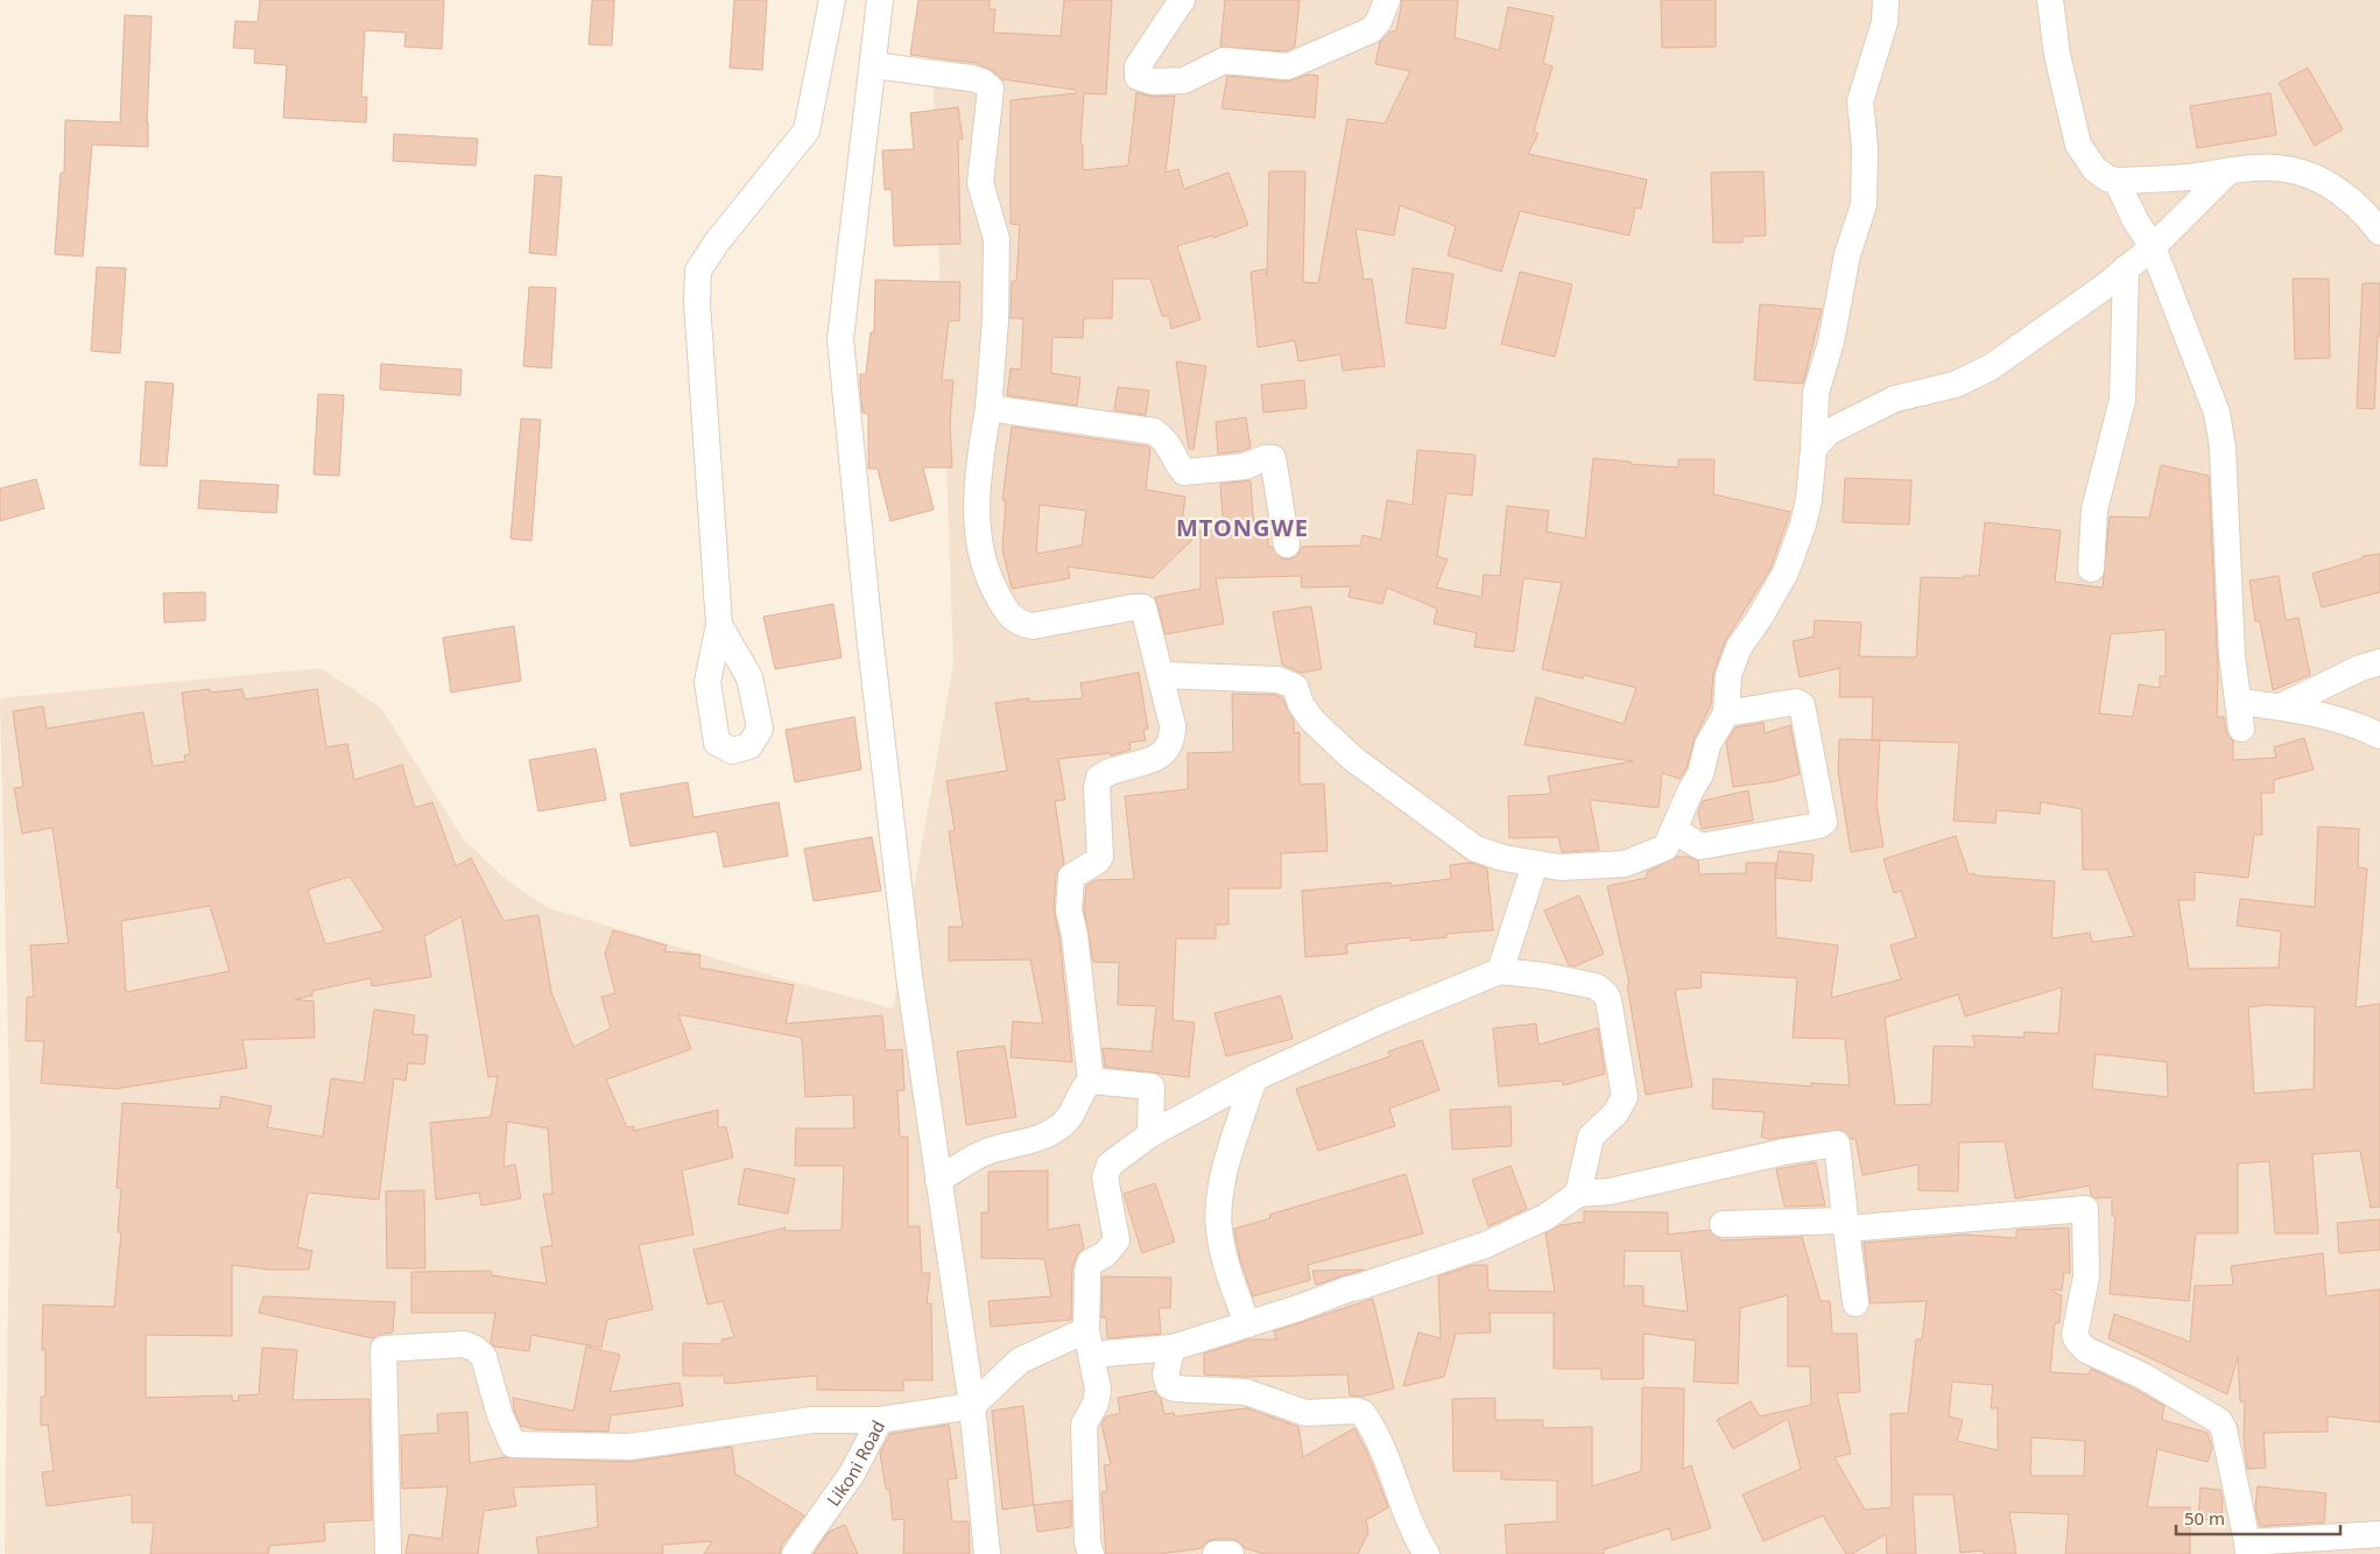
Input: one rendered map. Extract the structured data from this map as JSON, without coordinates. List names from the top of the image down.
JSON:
{
  "streets": {
    "street": ["Likoni Road"]
  },
  "districts": ["MTONGWE"],
  "scale_bar": "50 m"
}
